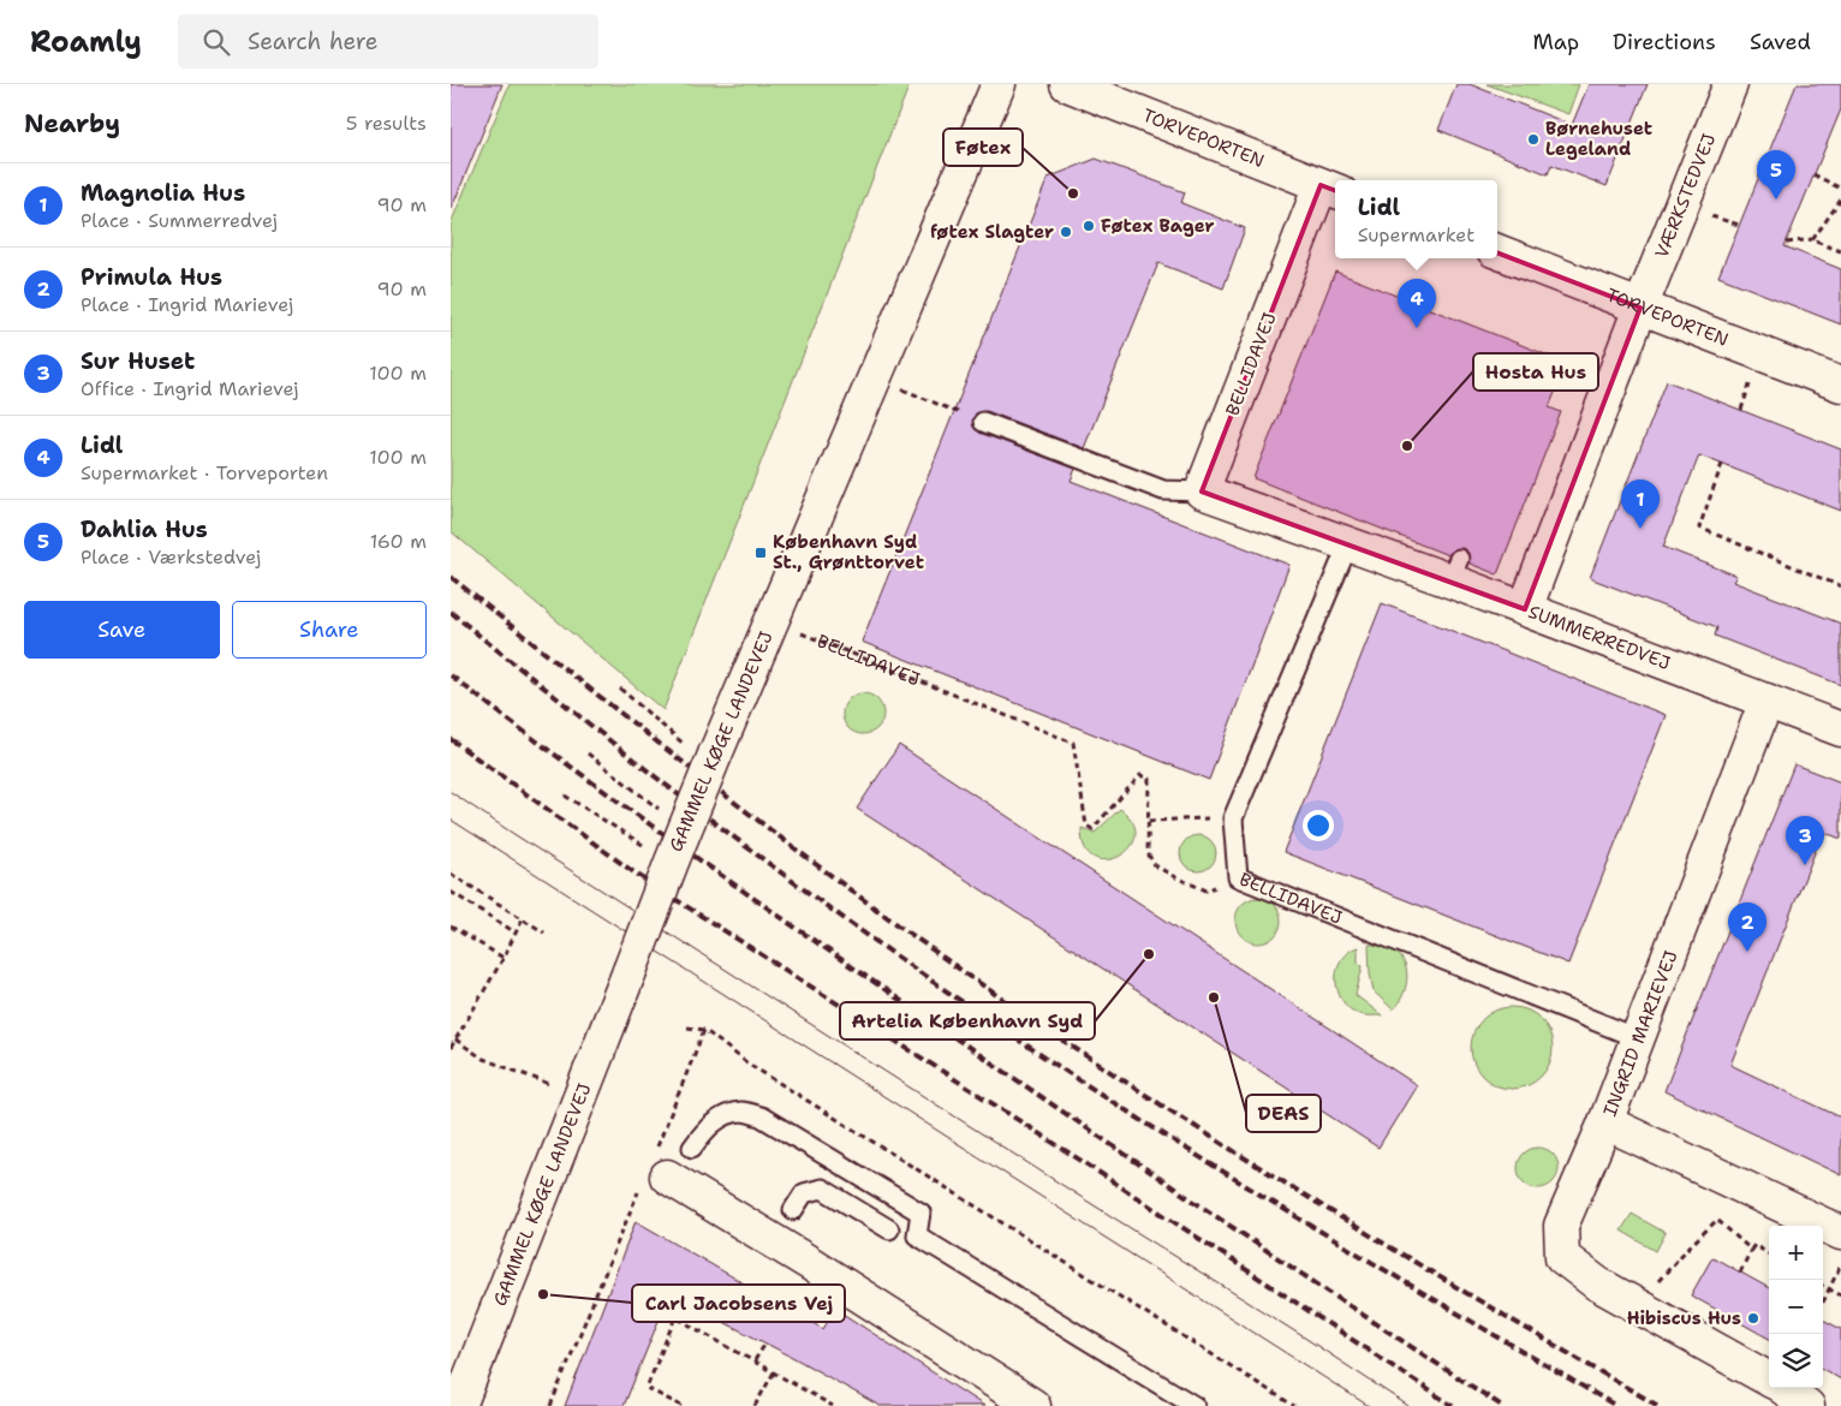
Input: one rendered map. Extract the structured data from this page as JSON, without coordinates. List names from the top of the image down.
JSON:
{
  "streets": {
    "street": [
      "TORVEPORTEN",
      "VÆRKSTEDVEJ",
      "BELLIDAVEJ",
      "SUMMERREDVEJ",
      "GAMMEL KØGE LANDEVEJ",
      "INGRID MARIEVEJ"
    ]
  },
  "crossings": [
    ["TORVEPORTEN", "VÆRKSTEDVEJ"],
    ["TORVEPORTEN", "BELLIDAVEJ"],
    ["TORVEPORTEN", "SUMMERREDVEJ"],
    ["VÆRKSTEDVEJ", "SUMMERREDVEJ"],
    ["BELLIDAVEJ", "GAMMEL KØGE LANDEVEJ"],
    ["BELLIDAVEJ", "INGRID MARIEVEJ"],
    ["SUMMERREDVEJ", "INGRID MARIEVEJ"]
  ],
  "places": {
    "other": [
      "Børnehuset Legeland",
      "Føtex",
      "Føtex Bager",
      "føtex Slagter",
      "Hosta Hus",
      "Artelia København Syd",
      "DEAS",
      "Carl Jacobsens Vej",
      "Hibiscus Hus"
    ],
    "transit": ["København Syd St., Grønttorvet"]
  },
  "page": {
    "header": "Roamly",
    "search": "Search here",
    "nav": ["Map", "Directions", "Saved"],
    "heading": ["Nearby", "5 results"],
    "pins": [
      "5",
      "4",
      "1",
      "3",
      "2"
    ],
    "list": [
      {
        "mark": "1",
        "name": "Magnolia Hus",
        "note": "Place · Summerredvej",
        "value": "90 m"
      },
      {
        "mark": "2",
        "name": "Primula Hus",
        "note": "Place · Ingrid Marievej",
        "value": "90 m"
      },
      {
        "mark": "3",
        "name": "Sur Huset",
        "note": "Office · Ingrid Marievej",
        "value": "100 m"
      },
      {
        "mark": "4",
        "name": "Lidl",
        "note": "Supermarket · Torveporten",
        "value": "100 m"
      },
      {
        "mark": "5",
        "name": "Dahlia Hus",
        "note": "Place · Værkstedvej",
        "value": "160 m"
      }
    ],
    "popup": ["Lidl", "Supermarket"],
    "buttons": ["Save", "Share"],
    "map_buttons": ["+", "−"]
  }
}
